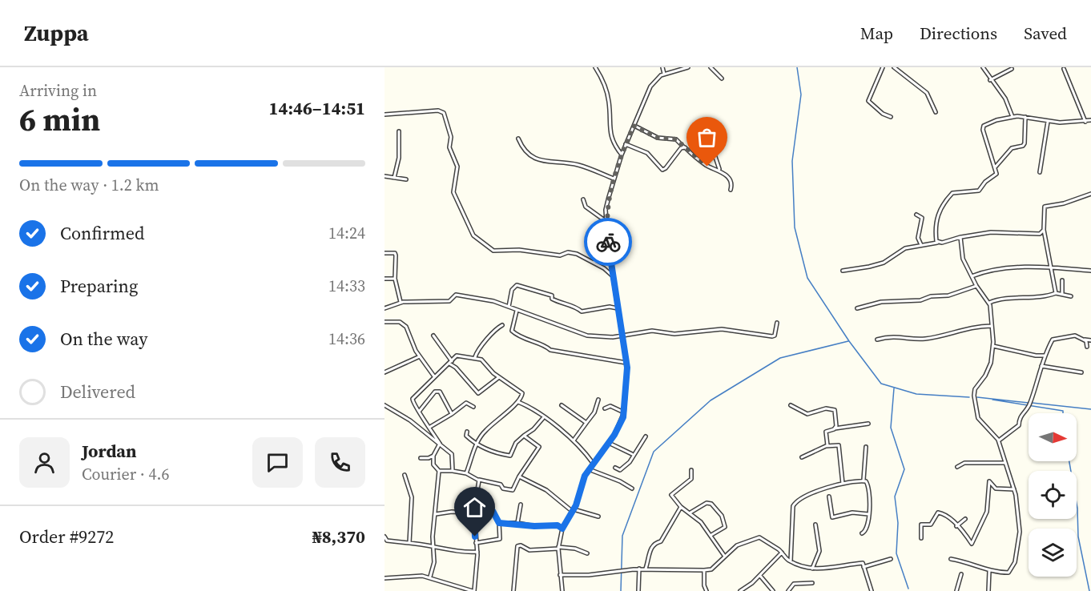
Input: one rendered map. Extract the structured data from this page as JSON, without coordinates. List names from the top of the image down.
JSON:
{
  "north": "right",
  "page": {
    "header": "Zuppa",
    "nav": ["Map", "Directions", "Saved"],
    "heading": ["6 min", "Arriving in", "14:46–14:51"],
    "panel": [
      "Jordan",
      "Courier · 4.6",
      "Order #9272",
      "₦8,370"
    ],
    "bar": "On the way · 1.2 km",
    "list": [
      ["Confirmed", "14:24"],
      ["Preparing", "14:33"],
      ["On the way", "14:36"],
      "Delivered"
    ]
  }
}
